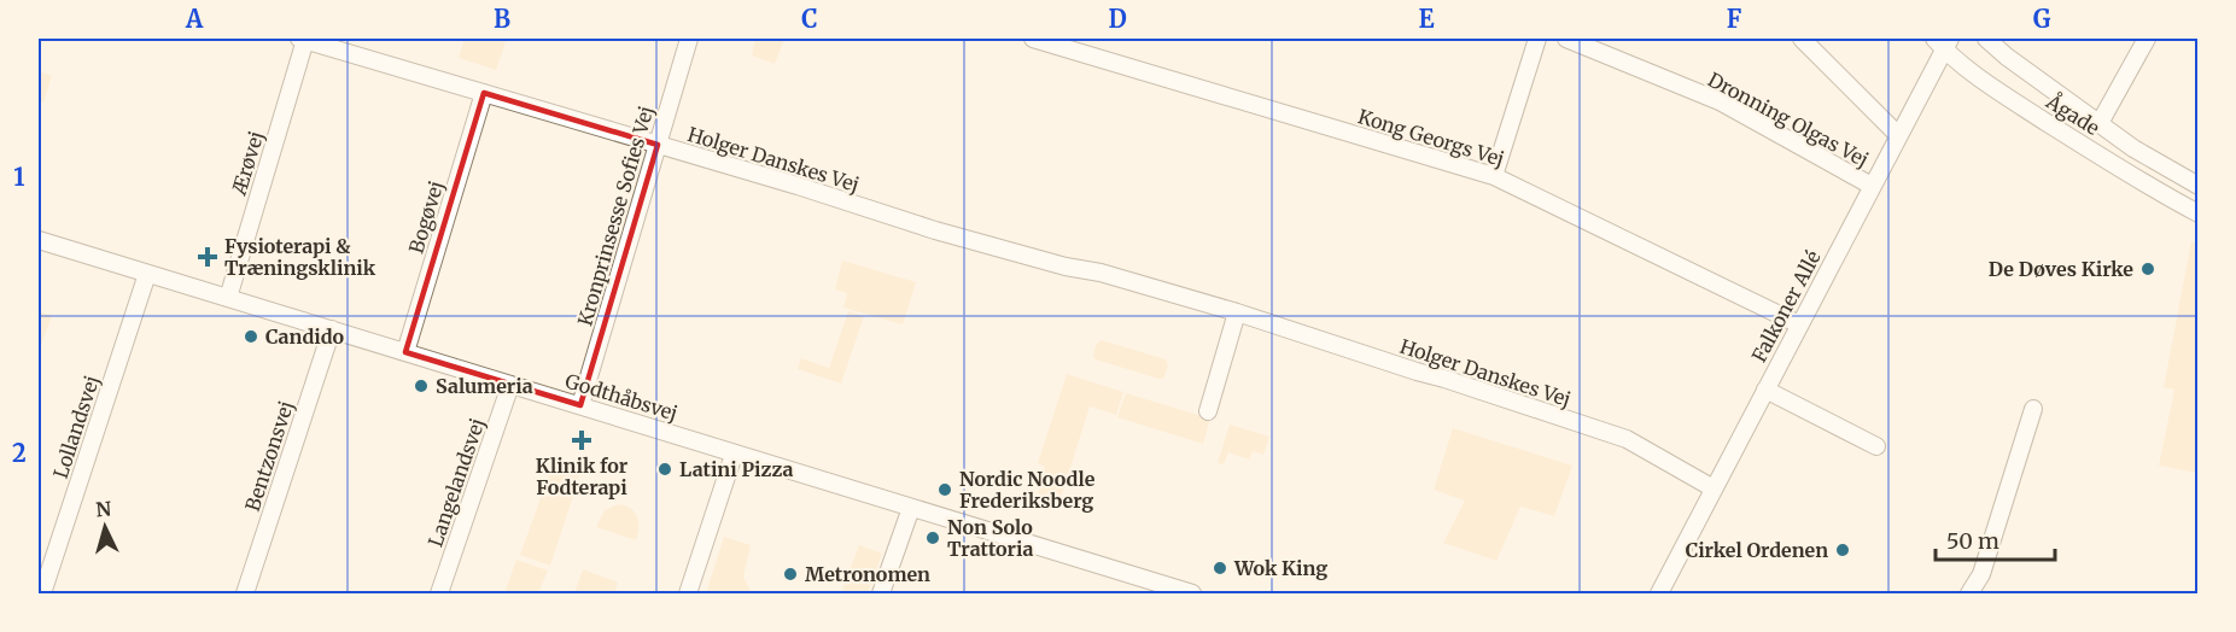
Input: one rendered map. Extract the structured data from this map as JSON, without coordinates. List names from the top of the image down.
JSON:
{
  "streets": {
    "street": [
      "Ågade",
      "Dronning Olgas Vej",
      "Kong Georgs Vej",
      "Holger Danskes Vej",
      "Ærøvej",
      "Kronprinsesse Sofies Vej",
      "Bogøvej",
      "Falkoner Allé",
      "Godthåbsvej",
      "Lollandsvej",
      "Bentzonsvej",
      "Langelandsvej"
    ]
  },
  "crossings": [
    ["Ågade", "Falkoner Allé"],
    ["Dronning Olgas Vej", "Falkoner Allé"],
    ["Kong Georgs Vej", "Falkoner Allé"],
    ["Holger Danskes Vej", "Ærøvej"],
    ["Holger Danskes Vej", "Kronprinsesse Sofies Vej"],
    ["Holger Danskes Vej", "Bogøvej"],
    ["Holger Danskes Vej", "Falkoner Allé"],
    ["Ærøvej", "Godthåbsvej"],
    ["Kronprinsesse Sofies Vej", "Godthåbsvej"],
    ["Bogøvej", "Godthåbsvej"],
    ["Godthåbsvej", "Lollandsvej"],
    ["Godthåbsvej", "Bentzonsvej"],
    ["Godthåbsvej", "Langelandsvej"]
  ],
  "places": {
    "health": ["Fysioterapi & Træningsklinik", "Klinik for Fodterapi"],
    "other": [
      "De Døves Kirke",
      "Candido",
      "Salumeria",
      "Latini Pizza",
      "Nordic Noodle Frederiksberg",
      "Non Solo Trattoria",
      "Cirkel Ordenen",
      "Wok King",
      "Metronomen"
    ]
  },
  "scale_bar": "50 m",
  "north": "top",
  "grid": {
    "columns": [
      "A",
      "B",
      "C",
      "D",
      "E",
      "F",
      "G"
    ],
    "rows": ["1", "2"]
  }
}
